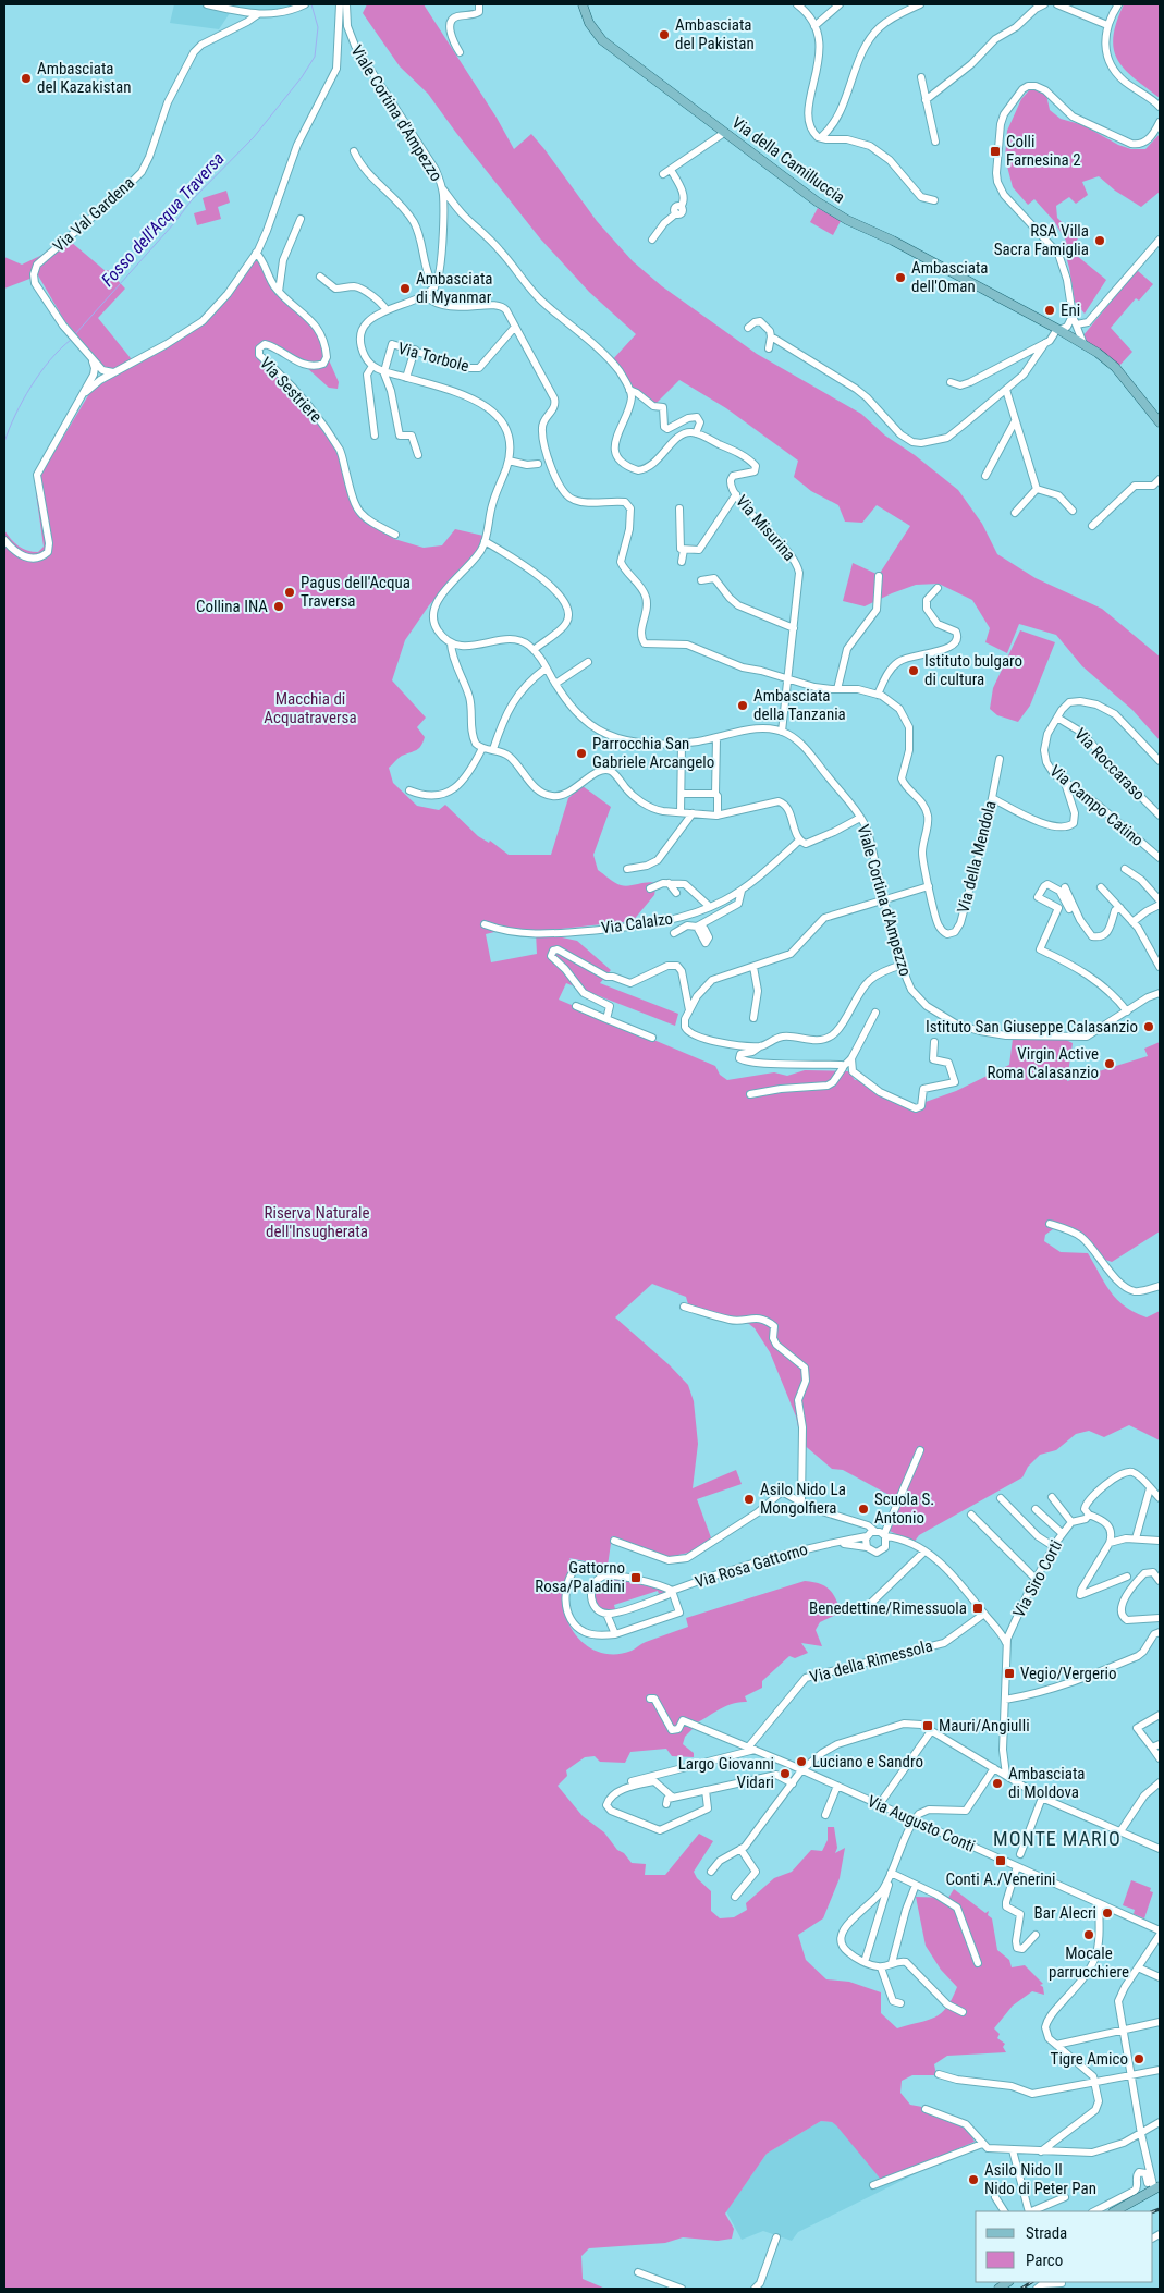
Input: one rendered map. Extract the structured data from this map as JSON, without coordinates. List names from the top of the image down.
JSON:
{
  "streets": {
    "main road": ["Via della Camilluccia"],
    "street": [
      "Viale Cortina d'Ampezzo",
      "Via Val Gardena",
      "Via Torbole",
      "Via Sestriere",
      "Via Misurina",
      "Via Roccaraso",
      "Via Campo Catino",
      "Via della Mendola",
      "Via Calalzo",
      "Via Rosa Gattorno",
      "Via Siro Corti",
      "Via della Rimessola",
      "Via Augusto Conti"
    ]
  },
  "crossings": [
    ["Viale Cortina d'Ampezzo", "Via Misurina"],
    ["Via Torbole", "Via della Mendola"],
    ["Via Misurina", "Via della Mendola"],
    ["Via Roccaraso", "Via Campo Catino"]
  ],
  "districts": ["MONTE MARIO"],
  "water": ["Fosso dell'Acqua Traversa"],
  "parks": ["Macchia di Acquatraversa", "Riserva Naturale dell'Insugherata"],
  "places": {
    "other": [
      "Ambasciata del Pakistan",
      "Ambasciata del Kazakistan",
      "RSA Villa Sacra Famiglia",
      "Ambasciata dell'Oman",
      "Ambasciata di Myanmar",
      "Eni",
      "Pagus dell'Acqua Traversa",
      "Collina INA",
      "Istituto bulgaro di cultura",
      "Ambasciata della Tanzania",
      "Parrocchia San Gabriele Arcangelo",
      "Istituto San Giuseppe Calasanzio",
      "Virgin Active Roma Calasanzio",
      "Asilo Nido La Mongolfiera",
      "Scuola S. Antonio",
      "Luciano e Sandro",
      "Largo Giovanni Vidari",
      "Ambasciata di Moldova",
      "Bar Alecri",
      "Mocale parrucchiere",
      "Tigre Amico",
      "Asilo Nido Il Nido di Peter Pan"
    ],
    "transit": [
      "Colli Farnesina 2",
      "Gattorno Rosa/Paladini",
      "Benedettine/Rimessuola",
      "Vegio/Vergerio",
      "Mauri/Angiulli",
      "Conti A./Venerini"
    ]
  },
  "legend": ["Strada", "Parco"]
}
